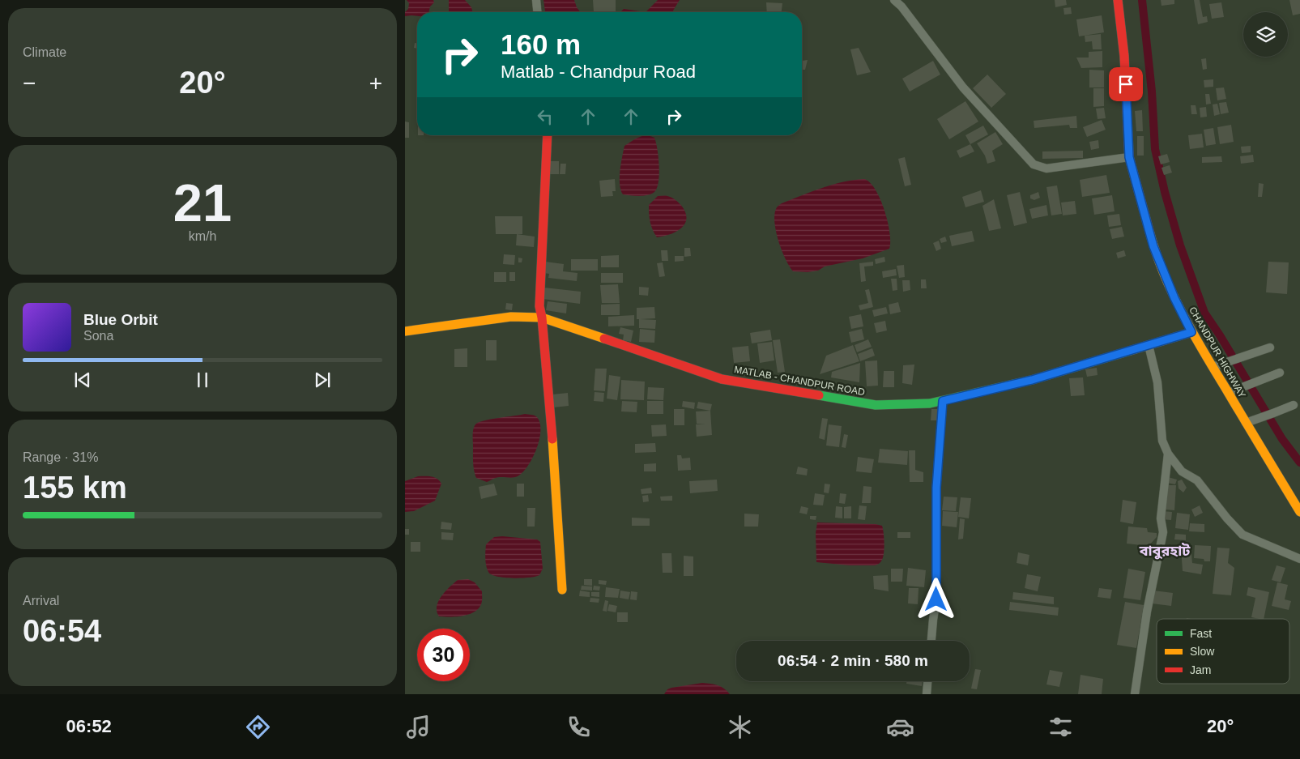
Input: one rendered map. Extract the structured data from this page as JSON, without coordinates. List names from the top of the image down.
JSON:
{
  "streets": {
    "main road": ["CHANDPUR HIGHWAY", "MATLAB - CHANDPUR ROAD"]
  },
  "crossings": [
    ["CHANDPUR HIGHWAY", "MATLAB - CHANDPUR ROAD"]
  ],
  "districts": ["বাবুরহাট"],
  "legend": ["Fast", "Slow", "Jam"],
  "page": {
    "tile": [
      "Climate",
      ["21", "km/h"],
      ["Range · 31%", "155 km"],
      ["Arrival", "06:54"]
    ],
    "turn": ["160 m", "Matlab - Chandpur Road"],
    "heat": ["−", "20°", "+"],
    "song": ["Blue Orbit", "Sona"],
    "limit": "30",
    "trip": "06:54 · 2 min · 580 m",
    "tabs": ["06:52", "20°"]
  }
}
